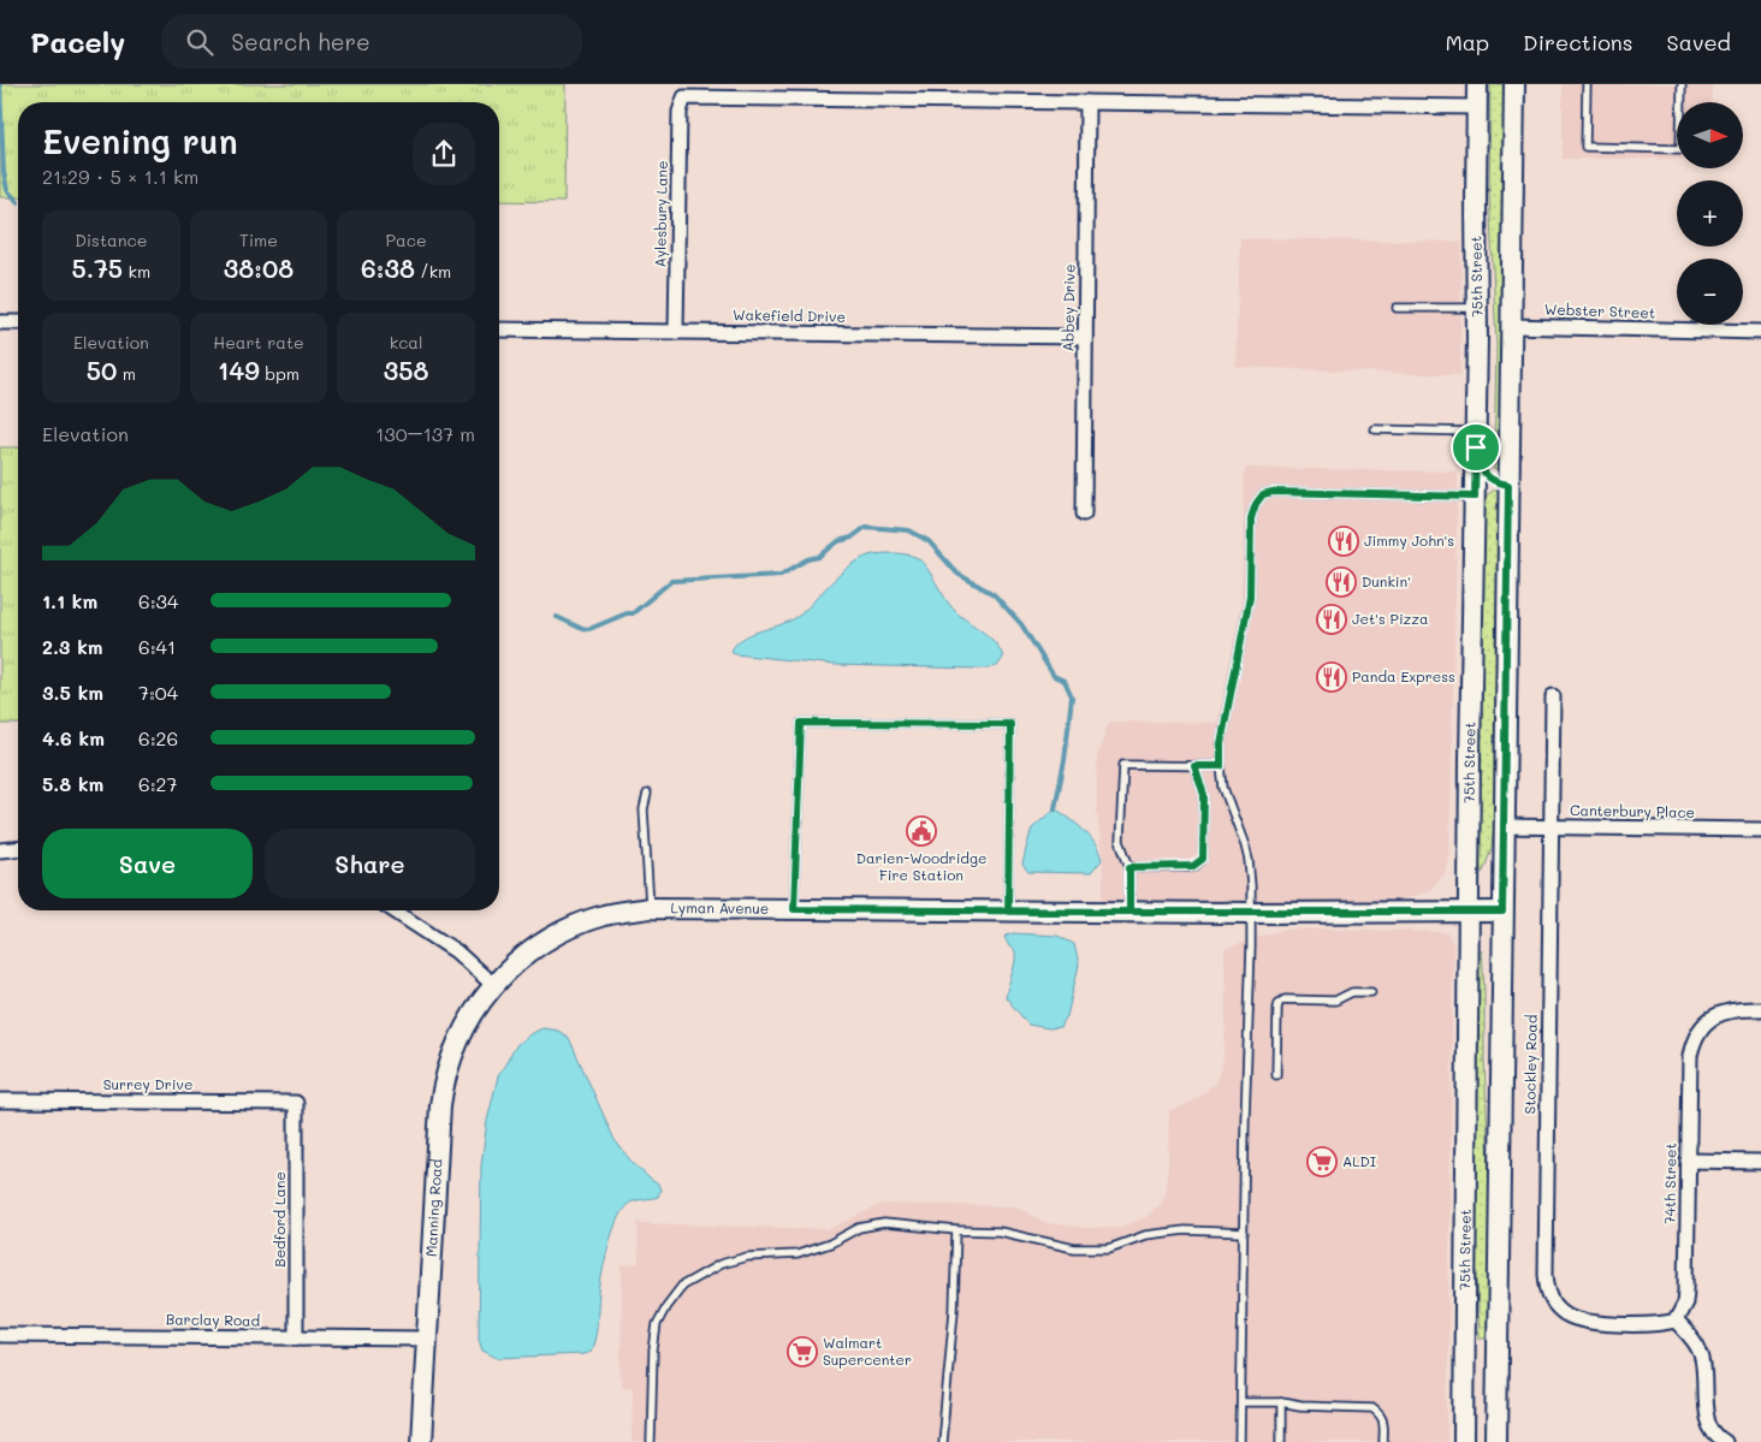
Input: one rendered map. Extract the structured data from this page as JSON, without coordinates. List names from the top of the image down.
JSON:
{
  "streets": {
    "main road": ["75th Street", "Lyman Avenue", "Manning Road"],
    "street": [
      "Aylesbury Lane",
      "Abbey Drive",
      "Webster Street",
      "Wakefield Drive",
      "Canterbury Place",
      "Stockley Road",
      "Surrey Drive",
      "74th Street",
      "Bedford Lane",
      "Barclay Road"
    ]
  },
  "crossings": [
    ["Aylesbury Lane", "Abbey Drive"],
    ["Aylesbury Lane", "Wakefield Drive"],
    ["75th Street", "Lyman Avenue"],
    ["Abbey Drive", "Wakefield Drive"],
    ["Canterbury Place", "Stockley Road"],
    ["Lyman Avenue", "Manning Road"],
    ["Stockley Road", "74th Street"],
    ["Surrey Drive", "Bedford Lane"],
    ["Manning Road", "Barclay Road"],
    ["Bedford Lane", "Barclay Road"]
  ],
  "places": {
    "restaurant": [
      "Jimmy John's",
      "Dunkin'",
      "Jet's Pizza",
      "Panda Express"
    ],
    "public building": ["Darien-Woodridge Fire Station"],
    "supermarket": ["ALDI", "Walmart Supercenter"]
  },
  "north": "right",
  "page": {
    "header": "Pacely",
    "search": "Search here",
    "nav": ["Map", "Directions", "Saved"],
    "map_buttons": ["+", "−"],
    "heading": ["Evening run", "21:29 · 5 × 1.1 km"],
    "stats": [
      ["Distance", "5.75 km"],
      ["Time", "38:08"],
      ["Pace", "6:38 /km"],
      ["Elevation", "50 m"],
      ["Heart rate", "149 bpm"],
      ["kcal", "358"]
    ],
    "chart": ["Elevation", "130–137 m"],
    "list": [
      {
        "name": "1.1 km",
        "note": "6:34"
      },
      {
        "name": "2.3 km",
        "note": "6:41"
      },
      {
        "name": "3.5 km",
        "note": "7:04"
      },
      {
        "name": "4.6 km",
        "note": "6:26"
      },
      {
        "name": "5.8 km",
        "note": "6:27"
      }
    ],
    "buttons": ["Save", "Share"]
  }
}
